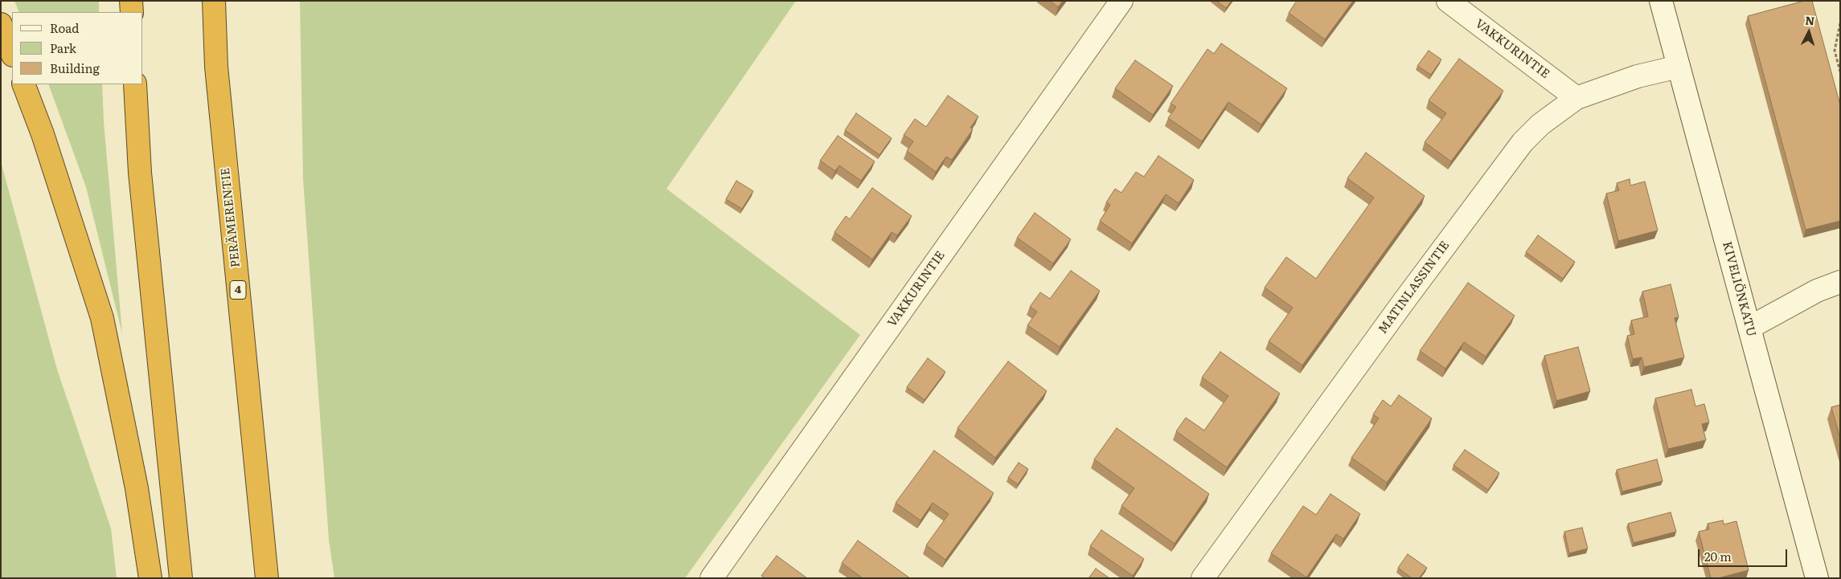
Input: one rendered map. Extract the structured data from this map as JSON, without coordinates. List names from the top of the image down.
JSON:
{
  "streets": {
    "highway": ["PERÄMERENTIE", "4"],
    "street": ["VAKKURINTIE", "MATINLASSINTIE", "KIVELIÖNKATU"]
  },
  "crossings": [
    ["VAKKURINTIE", "MATINLASSINTIE"],
    ["MATINLASSINTIE", "KIVELIÖNKATU"]
  ],
  "legend": ["Road", "Park", "Building"],
  "scale_bar": "20 m",
  "north": "top"
}
